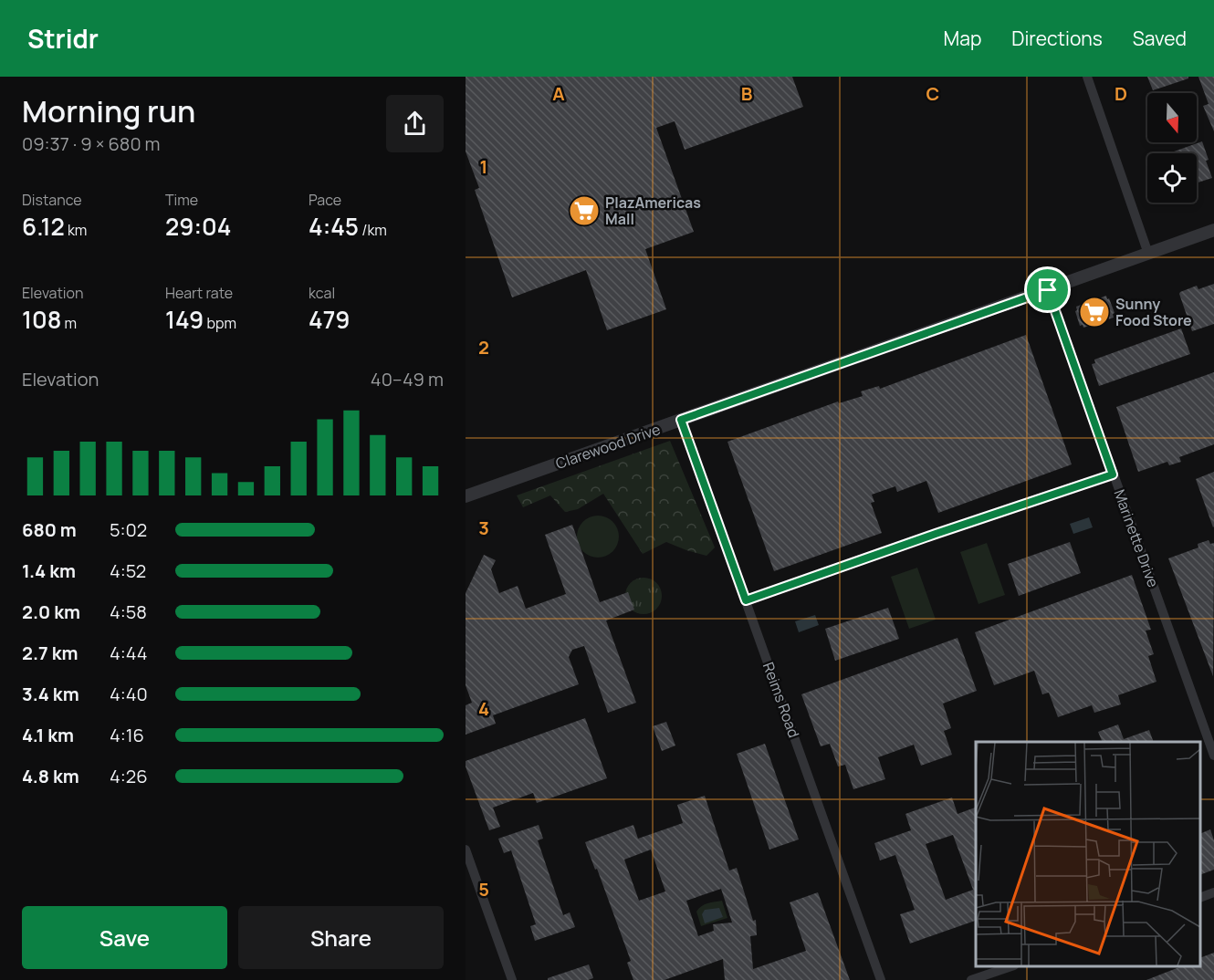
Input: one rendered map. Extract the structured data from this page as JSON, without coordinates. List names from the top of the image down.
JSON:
{
  "streets": {
    "street": ["Clarewood Drive", "Marinette Drive", "Reims Road"]
  },
  "crossings": [
    ["Clarewood Drive", "Marinette Drive"],
    ["Clarewood Drive", "Reims Road"]
  ],
  "places": {
    "supermarket": ["PlazAmericas Mall", "Sunny Food Store"]
  },
  "north": "bottom",
  "page": {
    "header": "Stridr",
    "nav": ["Map", "Directions", "Saved"],
    "heading": ["Morning run", "09:37 · 9 × 680 m"],
    "stats": [
      ["Distance", "6.12 km"],
      ["Time", "29:04"],
      ["Pace", "4:45 /km"],
      ["Elevation", "108 m"],
      ["Heart rate", "149 bpm"],
      ["kcal", "479"]
    ],
    "chart": ["Elevation", "40–49 m"],
    "list": [
      {
        "name": "680 m",
        "note": "5:02"
      },
      {
        "name": "1.4 km",
        "note": "4:52"
      },
      {
        "name": "2.0 km",
        "note": "4:58"
      },
      {
        "name": "2.7 km",
        "note": "4:44"
      },
      {
        "name": "3.4 km",
        "note": "4:40"
      },
      {
        "name": "4.1 km",
        "note": "4:16"
      },
      {
        "name": "4.8 km",
        "note": "4:26"
      }
    ],
    "buttons": ["Save", "Share"]
  },
  "grid": {
    "columns": [
      "A",
      "B",
      "C",
      "D"
    ],
    "rows": [
      "1",
      "2",
      "3",
      "4",
      "5"
    ]
  }
}
